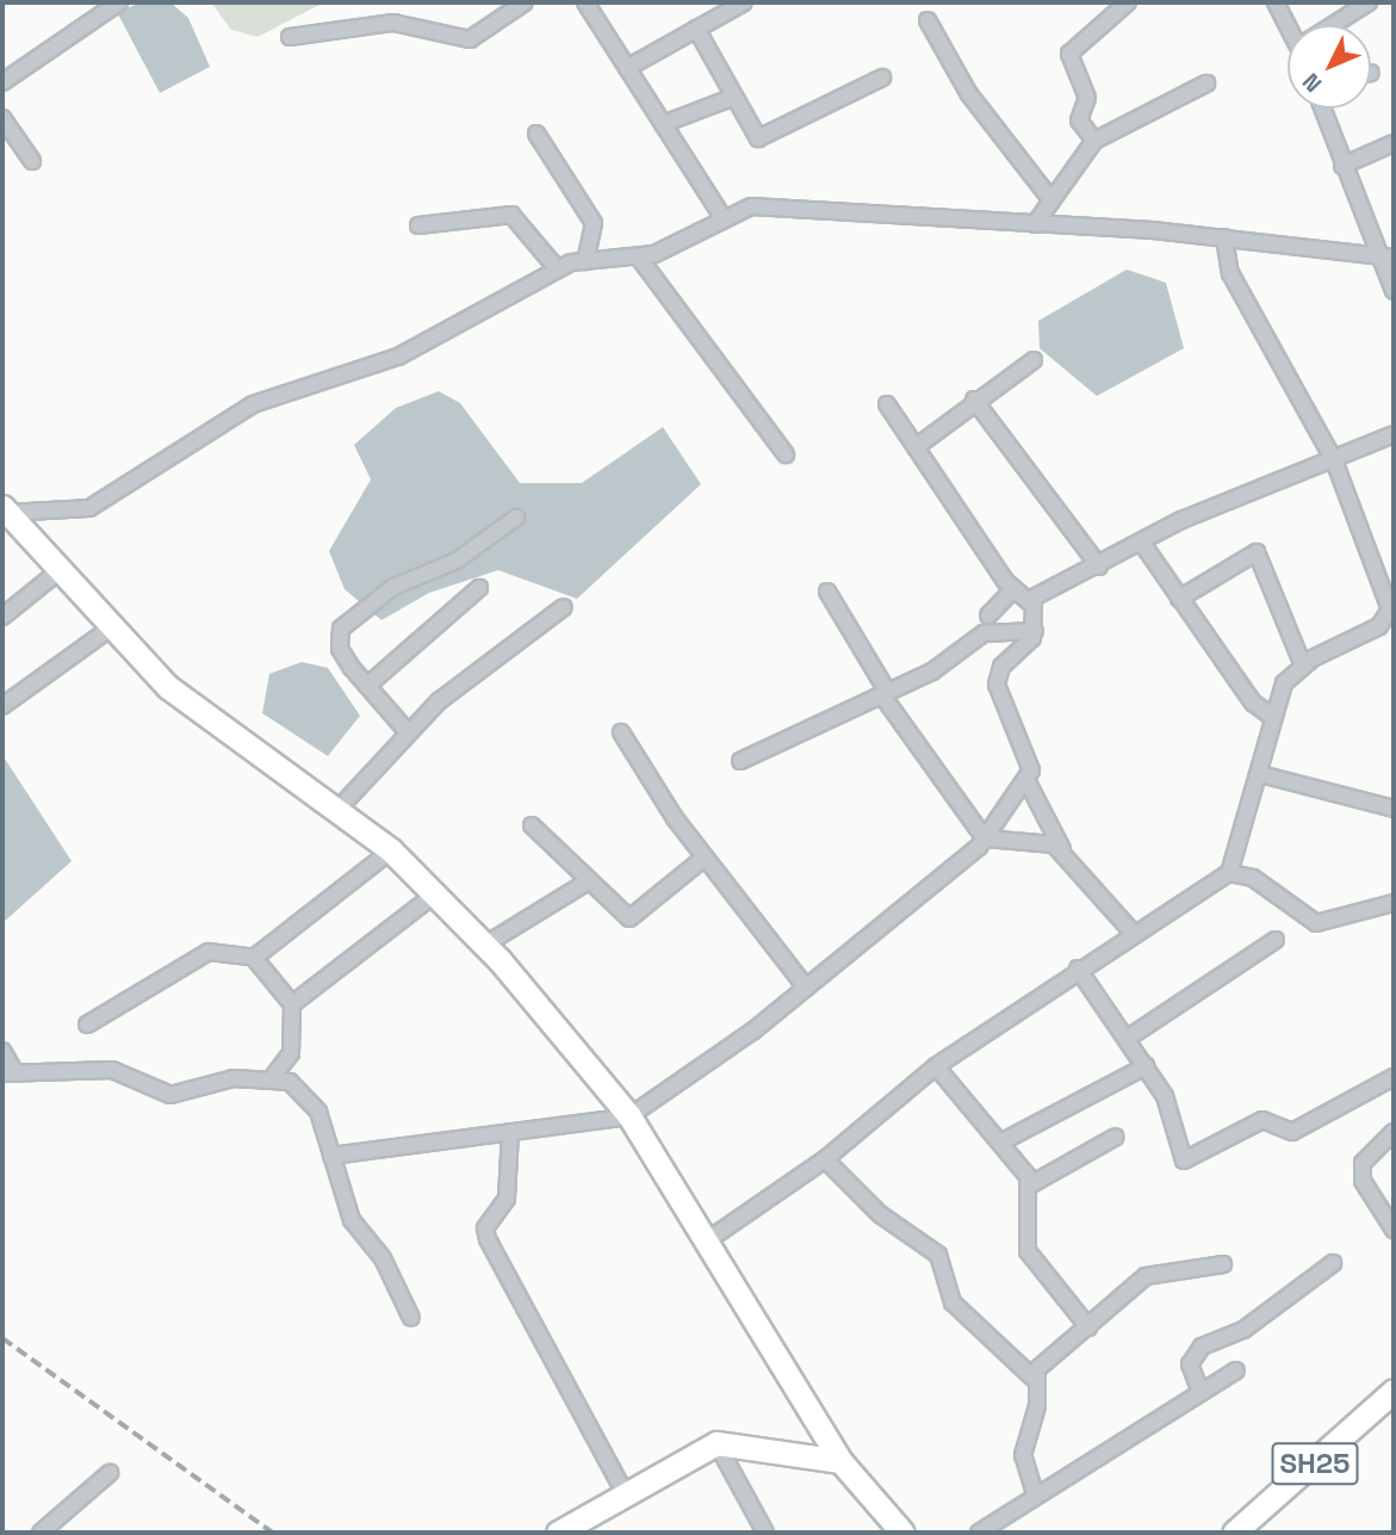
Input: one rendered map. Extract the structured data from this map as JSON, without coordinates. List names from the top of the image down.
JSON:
{
  "streets": {
    "main road": ["SH25"]
  },
  "north": "bottom left"
}
